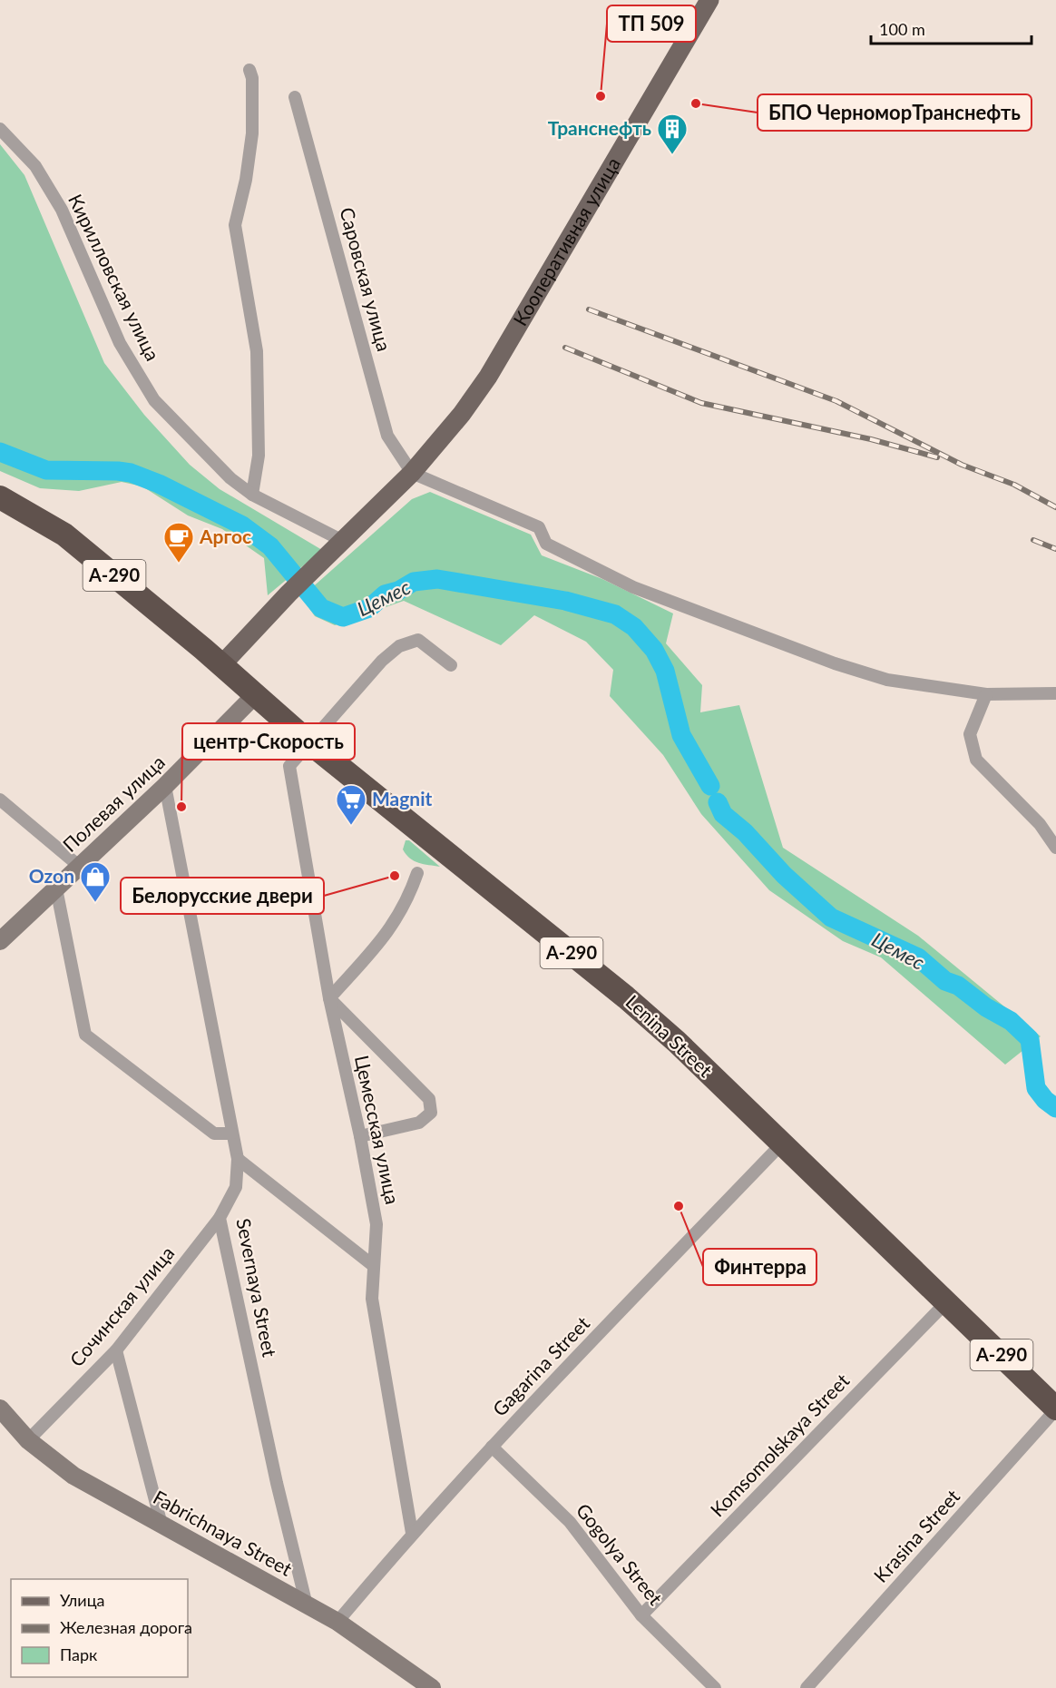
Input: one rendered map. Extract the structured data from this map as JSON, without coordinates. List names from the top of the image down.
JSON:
{
  "streets": {
    "highway": ["А-290", "Lenina Street"],
    "main road": ["Кооперативная улица"],
    "street": [
      "Кирилловская улица",
      "Саровская улица",
      "Полевая улица",
      "Цемесская улица",
      "Severnaya Street",
      "Сочинская улица",
      "Gagarina Street",
      "Komsomolskaya Street",
      "Fabrichnaya Street",
      "Krasina Street",
      "Gogolya Street"
    ]
  },
  "crossings": [
    ["Кооперативная улица", "Кирилловская улица"],
    ["Кооперативная улица", "Саровская улица"],
    ["Кооперативная улица", "А-290"],
    ["Кооперативная улица", "Lenina Street"],
    ["А-290", "Lenina Street"],
    ["Полевая улица", "Lenina Street"],
    ["Полевая улица", "Severnaya Street"],
    ["Lenina Street", "Цемесская улица"],
    ["Lenina Street", "Gagarina Street"],
    ["Lenina Street", "Komsomolskaya Street"],
    ["Lenina Street", "Krasina Street"],
    ["Цемесская улица", "Gagarina Street"],
    ["Severnaya Street", "Сочинская улица"],
    ["Severnaya Street", "Fabrichnaya Street"],
    ["Сочинская улица", "Fabrichnaya Street"],
    ["Gagarina Street", "Fabrichnaya Street"],
    ["Gagarina Street", "Gogolya Street"],
    ["Komsomolskaya Street", "Gogolya Street"]
  ],
  "water": ["Цемес"],
  "places": {
    "other": [
      "ТП 509",
      "БПО ЧерноморТранснефть",
      "центр-Скорость",
      "Белорусские двери",
      "Финтерра"
    ],
    "building": ["Транснефть"],
    "cafe": ["Аргос"],
    "supermarket": ["Magnit"],
    "shop": ["Ozon"]
  },
  "legend": ["Улица", "Железная дорога", "Парк"],
  "scale_bar": "100 m"
}
